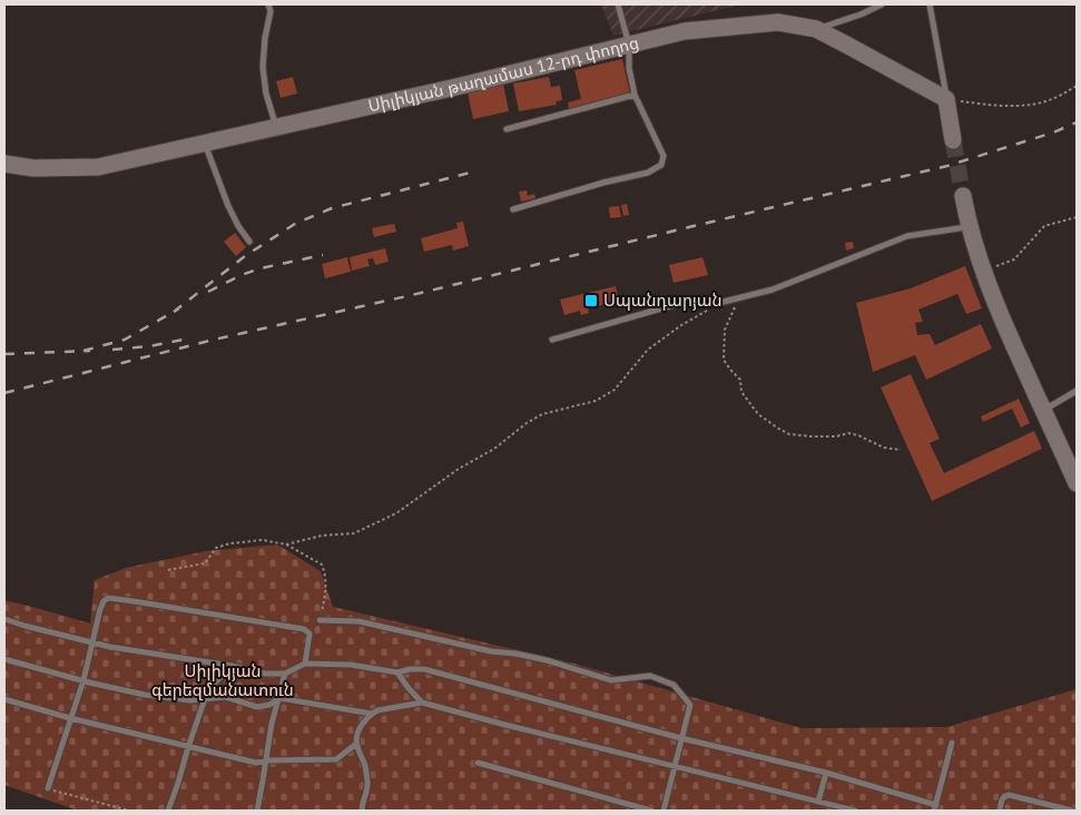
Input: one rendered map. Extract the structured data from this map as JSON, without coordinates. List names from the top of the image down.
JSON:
{
  "streets": {
    "main road": ["Սիլիկյան թաղամաս 12-րդ փողոց"]
  },
  "parks": ["Սիլիկյան գերեզմանատուն"],
  "places": {
    "transit": ["Սպանդարյան"]
  }
}
